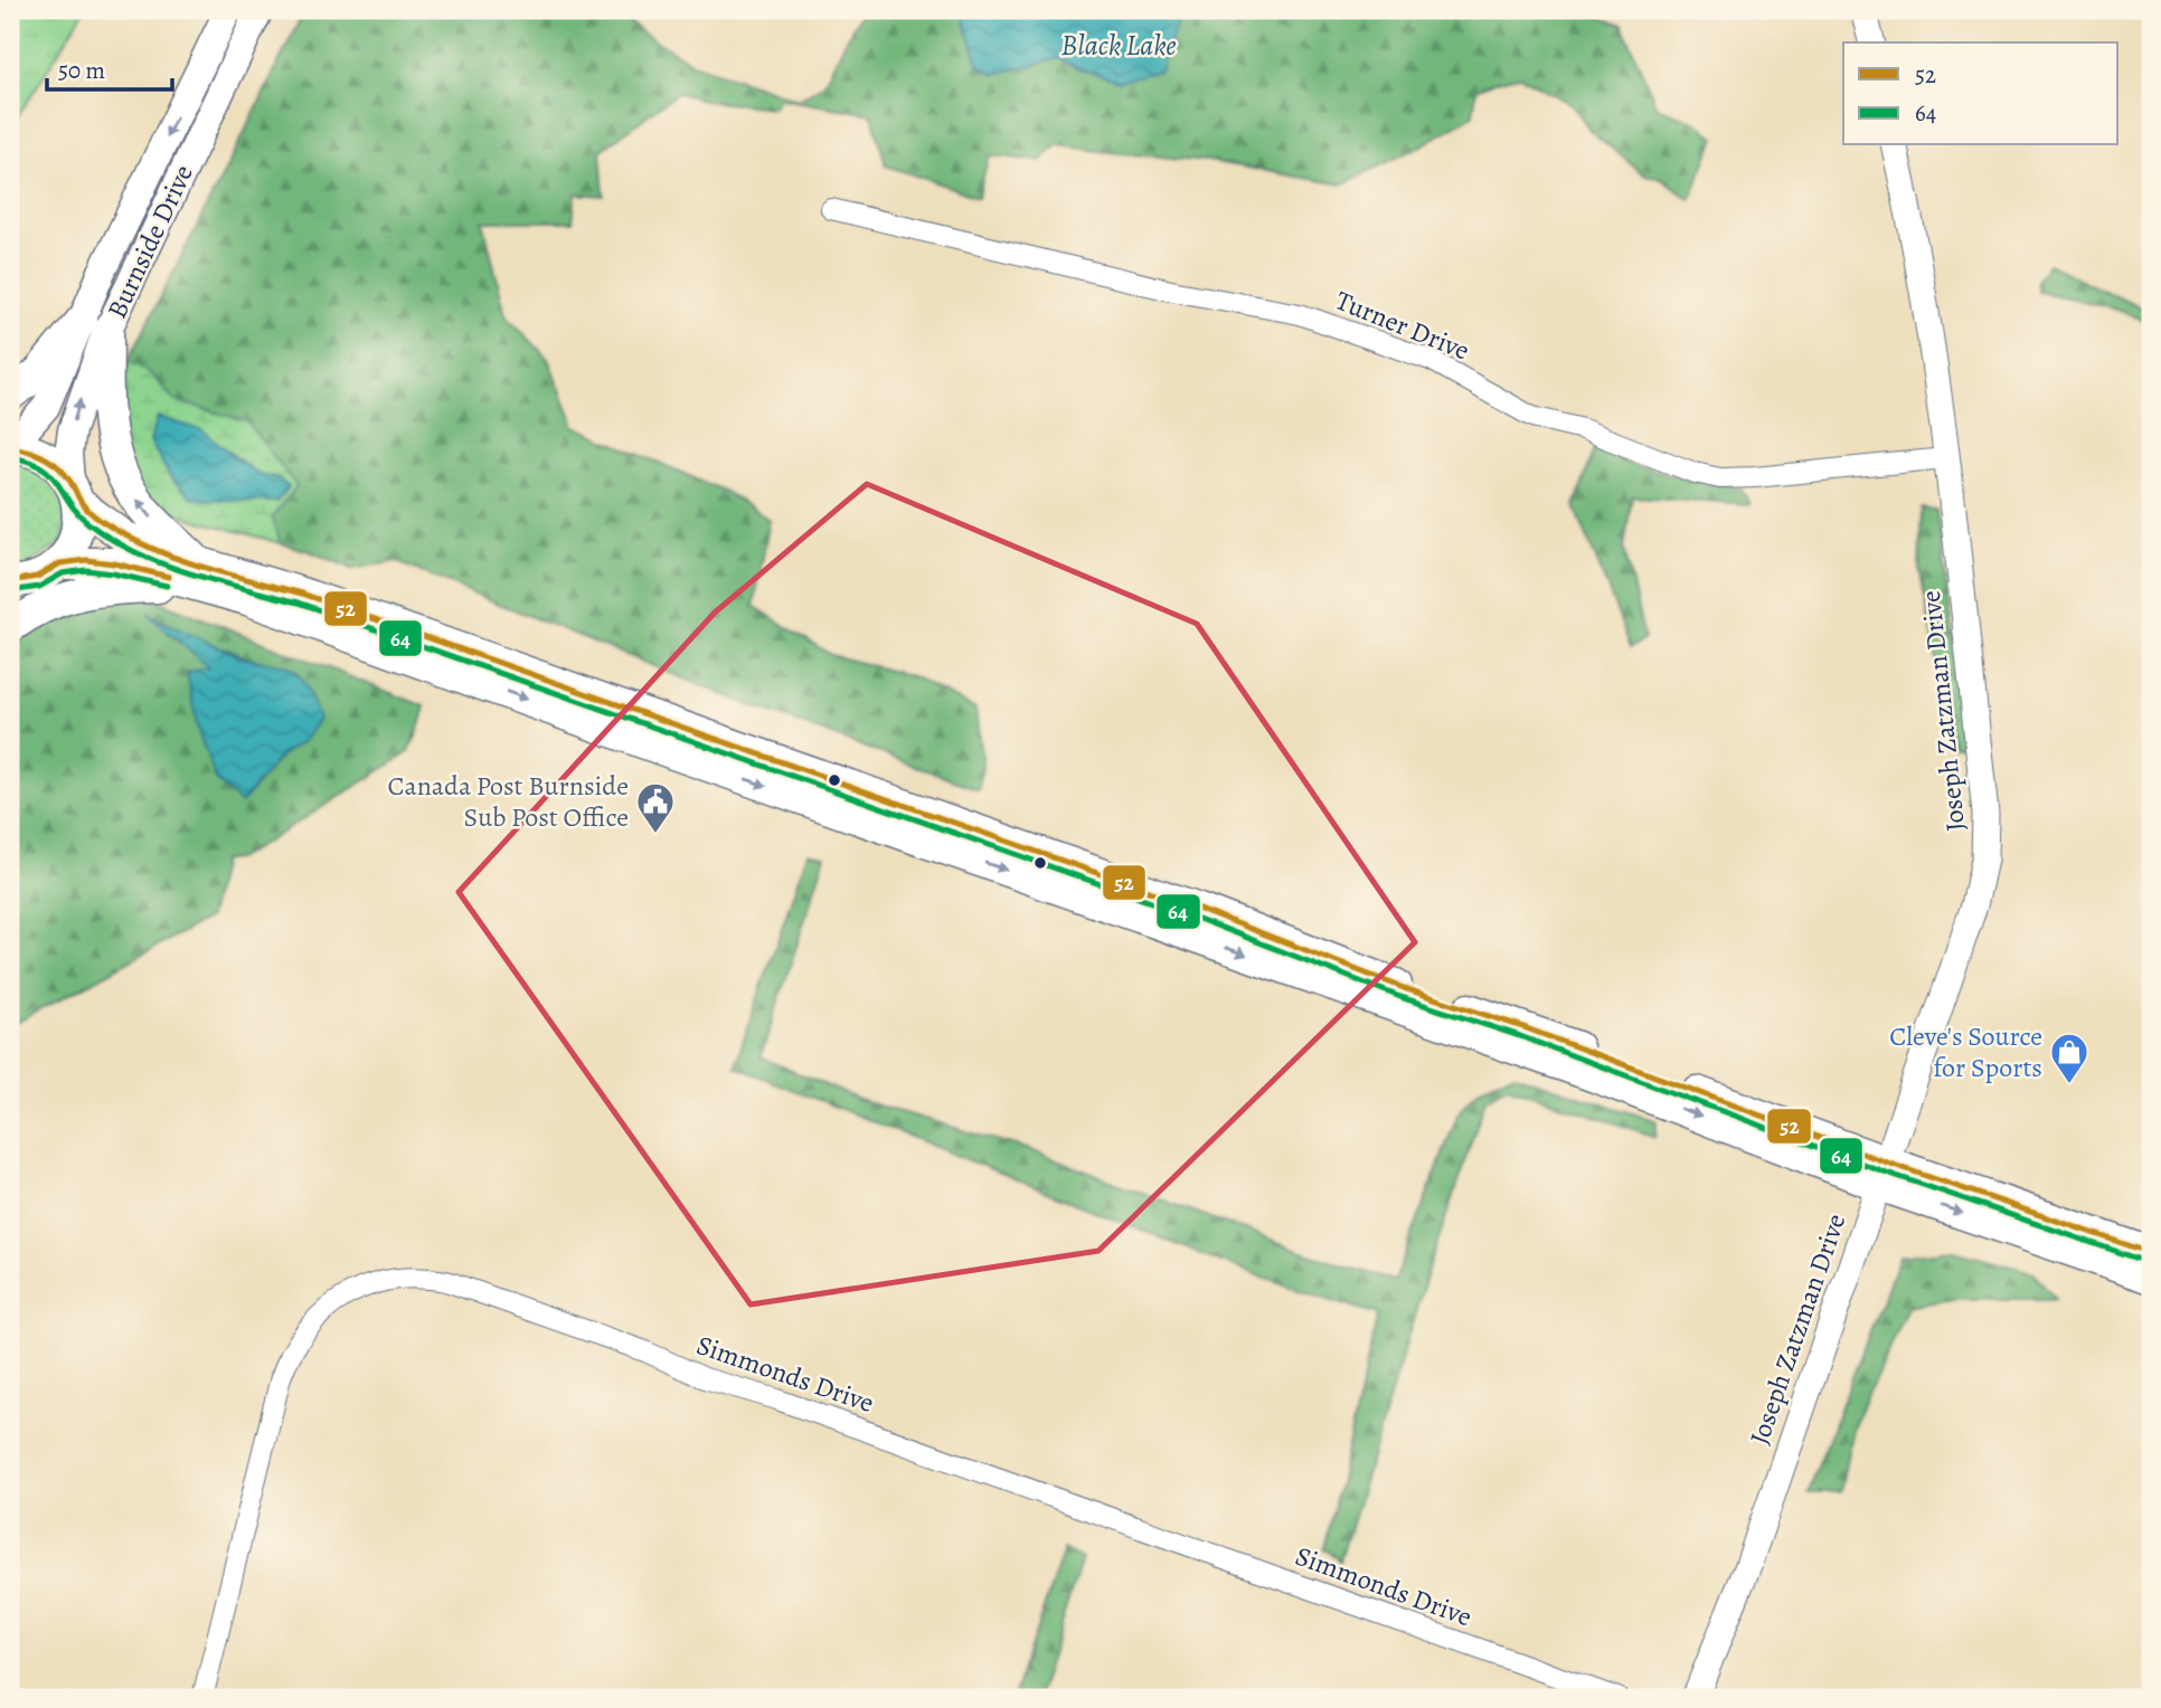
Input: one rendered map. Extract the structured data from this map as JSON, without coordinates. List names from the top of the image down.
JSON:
{
  "streets": {
    "main road": ["Burnside Drive"],
    "street": ["Turner Drive", "Joseph Zatzman Drive", "Simmonds Drive"]
  },
  "crossings": [
    ["Turner Drive", "Joseph Zatzman Drive"]
  ],
  "water": ["Black Lake"],
  "places": {
    "public building": ["Canada Post Burnside Sub Post Office"],
    "shop": ["Cleve's Source for Sports"]
  },
  "lines": ["transit line 52", "transit line 64"],
  "legend": ["52", "64"],
  "scale_bar": "50 m"
}
